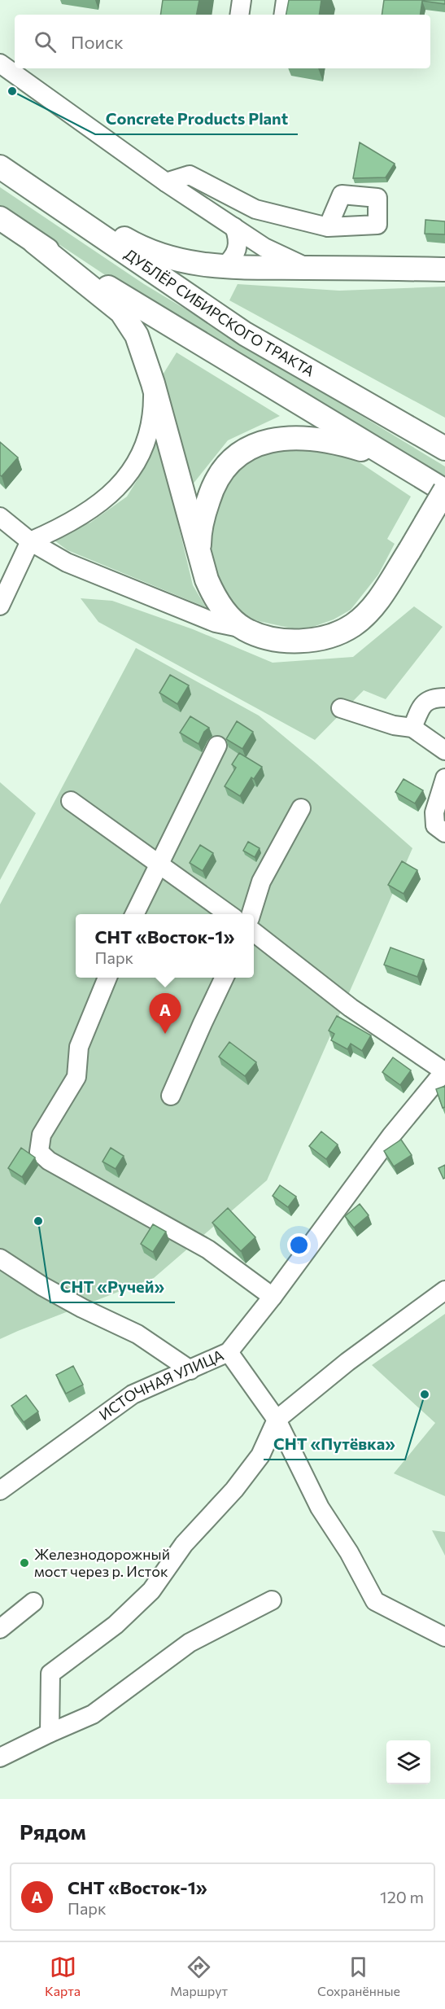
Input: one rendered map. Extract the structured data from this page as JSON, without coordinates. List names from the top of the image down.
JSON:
{
  "streets": {
    "main road": ["ДУБЛЁР СИБИРСКОГО ТРАКТА"],
    "street": ["ИСТОЧНАЯ УЛИЦА"]
  },
  "places": [
    "Concrete Products Plant",
    "СНТ «Ручей»",
    "СНТ «Путёвка»",
    "Железнодорожный мост через р. Исток"
  ],
  "page": {
    "search": "Поиск",
    "popup": ["СНТ «Восток-1»", "Парк"],
    "pins": "A",
    "heading": "Рядом",
    "list": [
      {
        "mark": "A",
        "name": "СНТ «Восток-1»",
        "note": "Парк",
        "value": "120 m"
      }
    ],
    "nav": ["Карта", "Маршрут", "Сохранённые"]
  }
}
